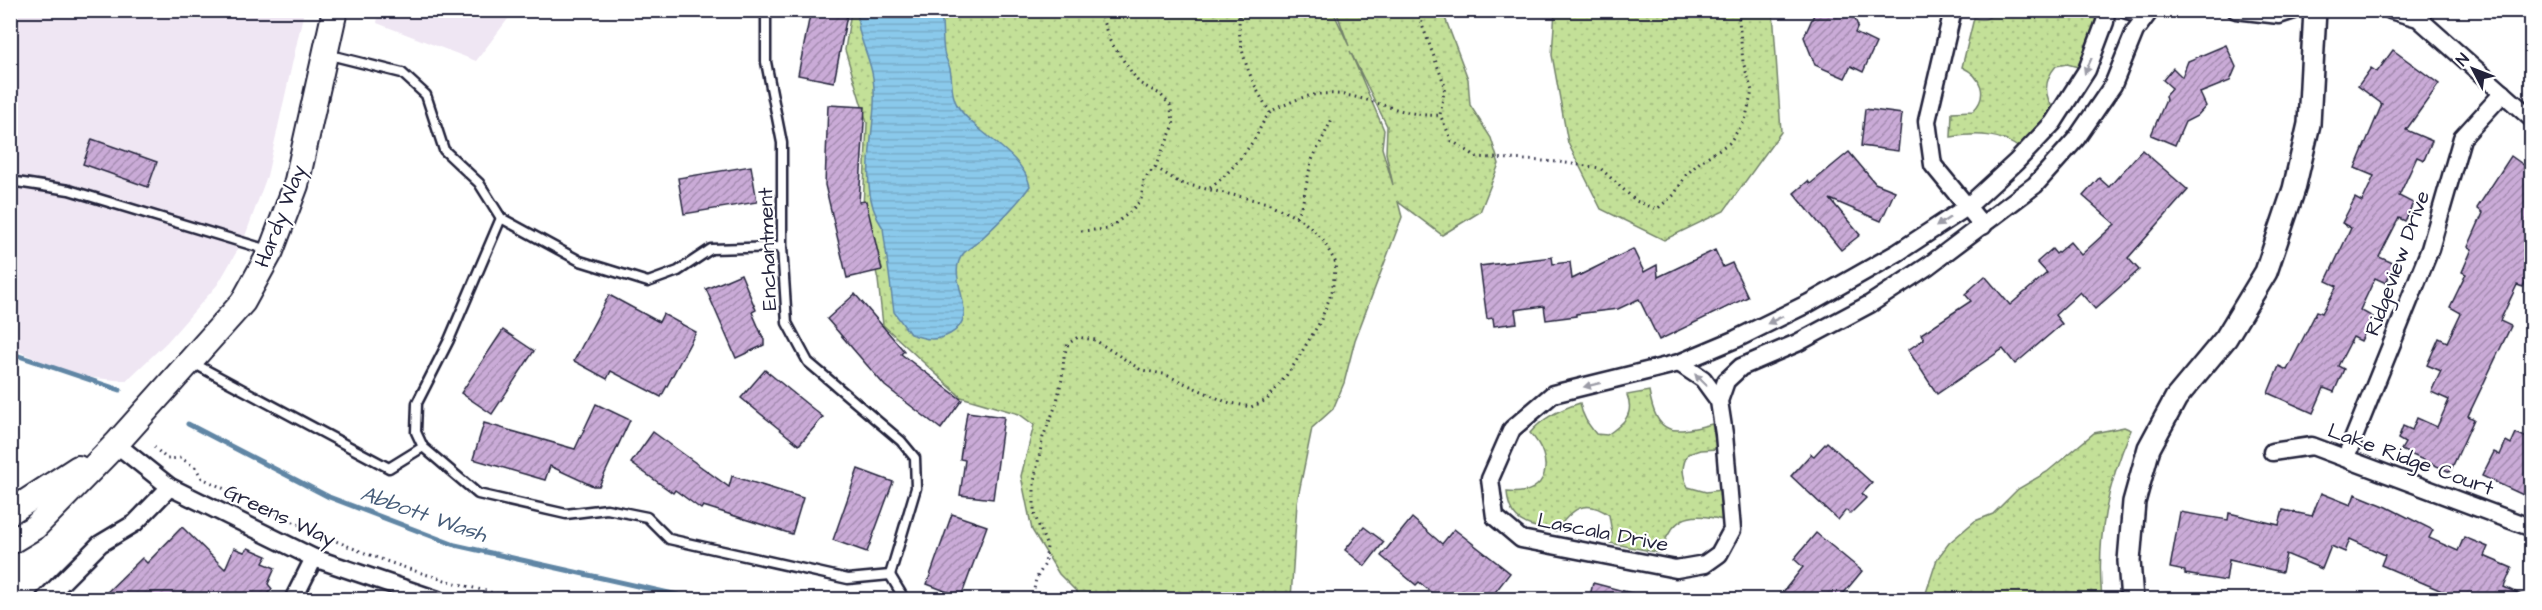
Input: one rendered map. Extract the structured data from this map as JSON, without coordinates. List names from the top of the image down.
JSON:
{
  "streets": {
    "main road": ["Hardy Way"],
    "street": [
      "Ridgeview Drive",
      "Lake Ridge Court",
      "Greens Way",
      "Lascala Drive"
    ],
    "lane": ["Enchantment"]
  },
  "crossings": [
    ["Hardy Way", "Greens Way"],
    ["Ridgeview Drive", "Lake Ridge Court"]
  ],
  "water": ["Abbott Wash"],
  "north": "top left"
}
